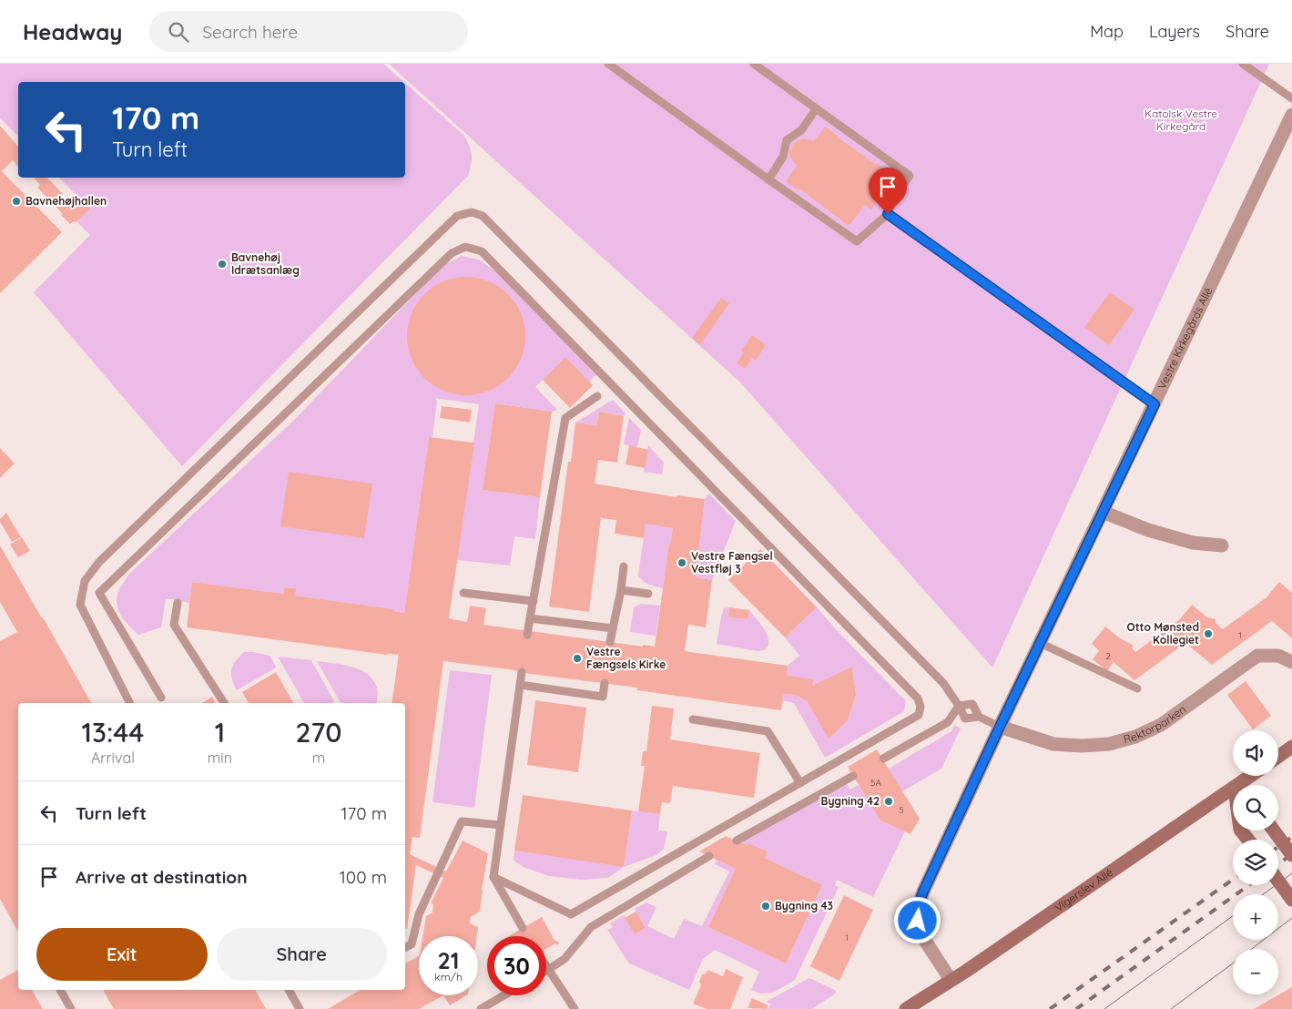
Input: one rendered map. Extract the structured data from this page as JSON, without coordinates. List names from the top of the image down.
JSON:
{
  "streets": {
    "street": ["Vestre Kirkegårds Allé", "Rektorparken", "Vigerslev Allé"]
  },
  "crossings": [
    ["Vestre Kirkegårds Allé", "Rektorparken"],
    ["Vestre Kirkegårds Allé", "Vigerslev Allé"]
  ],
  "parks": ["Katolsk Vestre Kirkegård"],
  "places": [
    "Bavnehøjhallen",
    "Bavnehøj Idrætsanlæg",
    "Vestre Fængsel Vestfløj 3",
    "Otto Mønsted Kollegiet",
    "Vestre Fængsels Kirke",
    "Bygning 42",
    "Bygning 43"
  ],
  "house_numbers": [
    "1",
    "2",
    "5A",
    "5",
    "1"
  ],
  "page": {
    "header": "Headway",
    "search": "Search here",
    "nav": ["Map", "Layers", "Share"],
    "turn": ["170 m", "Turn left"],
    "eta": [
      "13:44",
      "Arrival",
      "1",
      "min",
      "270",
      "m"
    ],
    "map_buttons": ["+", "−"],
    "list": [
      {
        "name": "Turn left",
        "value": "170 m"
      },
      {
        "name": "Arrive at destination",
        "value": "100 m"
      }
    ],
    "buttons": ["Exit", "Share"],
    "speed": "21 km/h",
    "limit": "30"
  }
}
